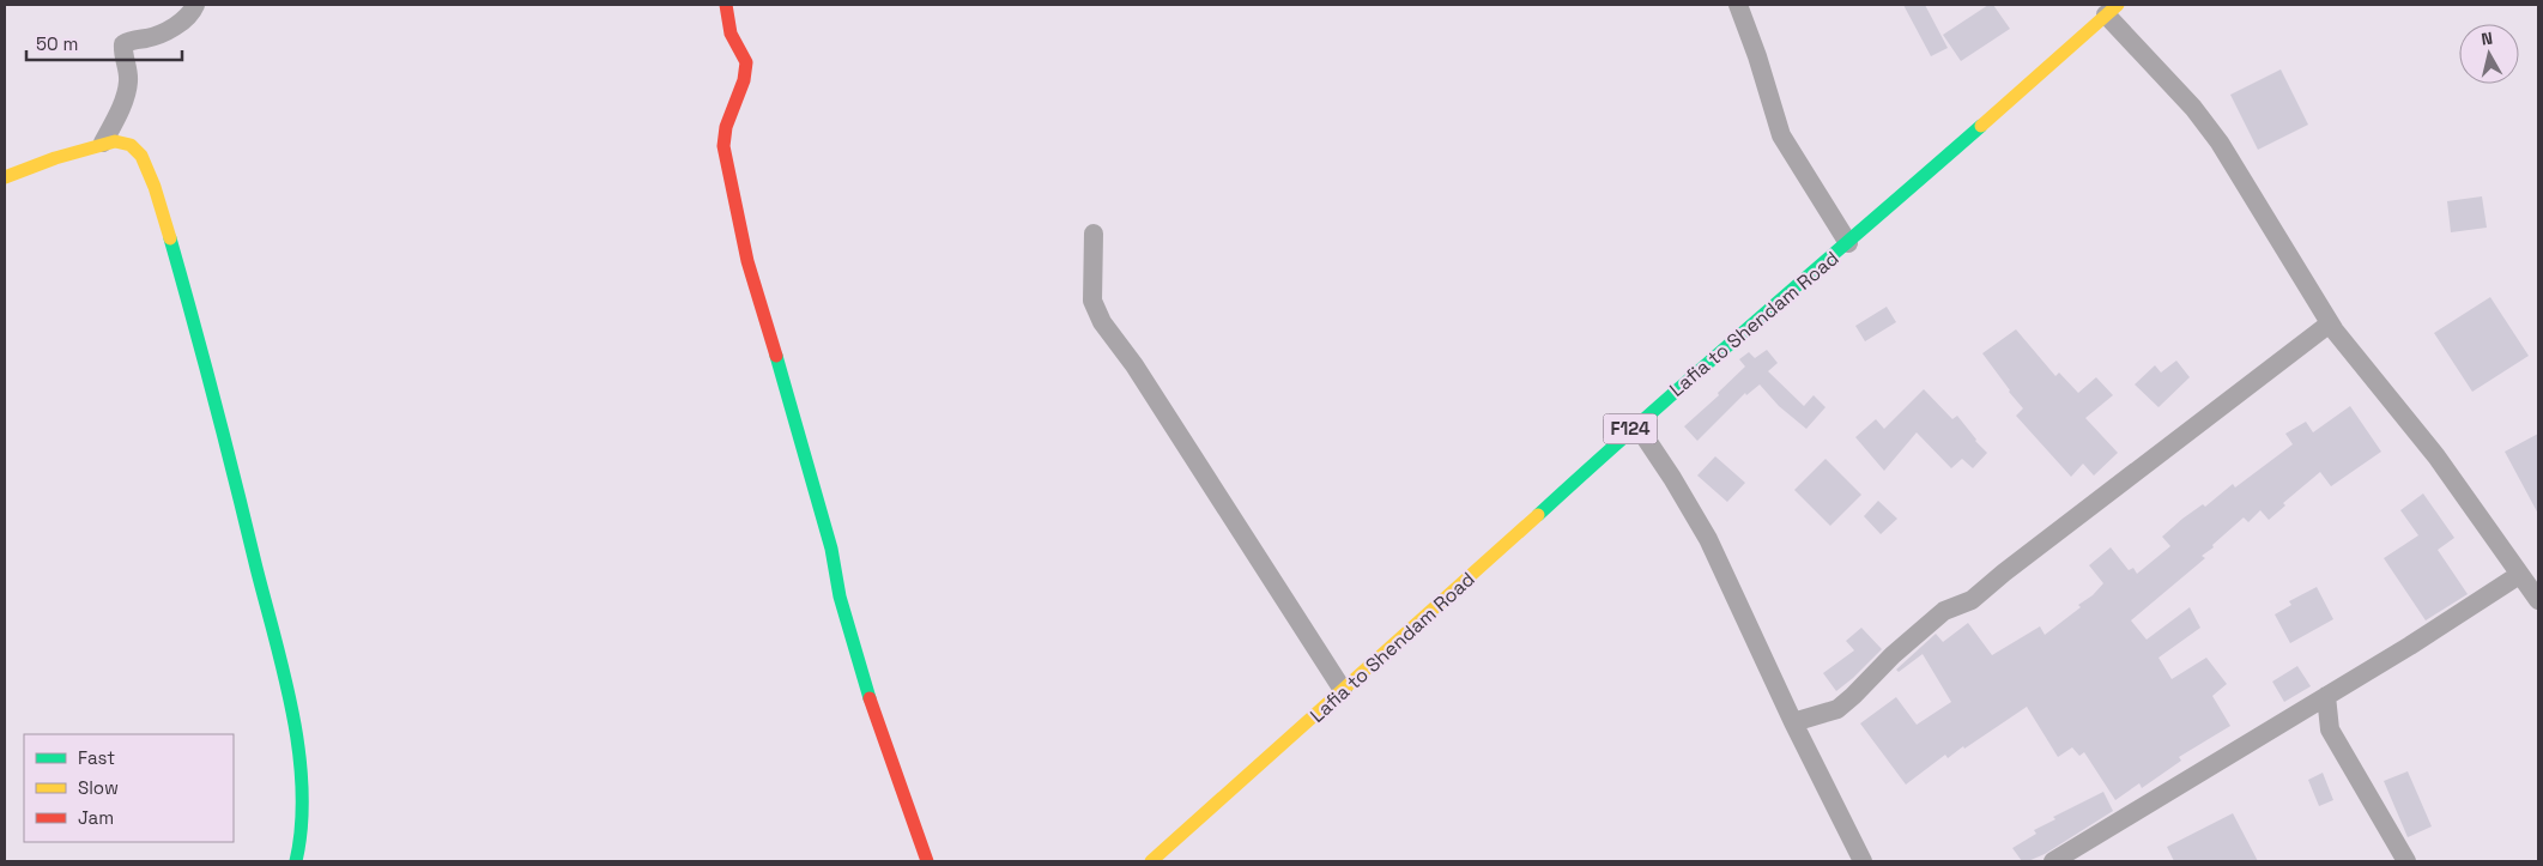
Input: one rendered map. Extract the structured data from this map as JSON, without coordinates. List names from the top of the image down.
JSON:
{
  "streets": {
    "street": ["Lafia to Shendam Road", "F124"]
  },
  "legend": ["Fast", "Slow", "Jam"],
  "scale_bar": "50 m",
  "north": "top"
}
